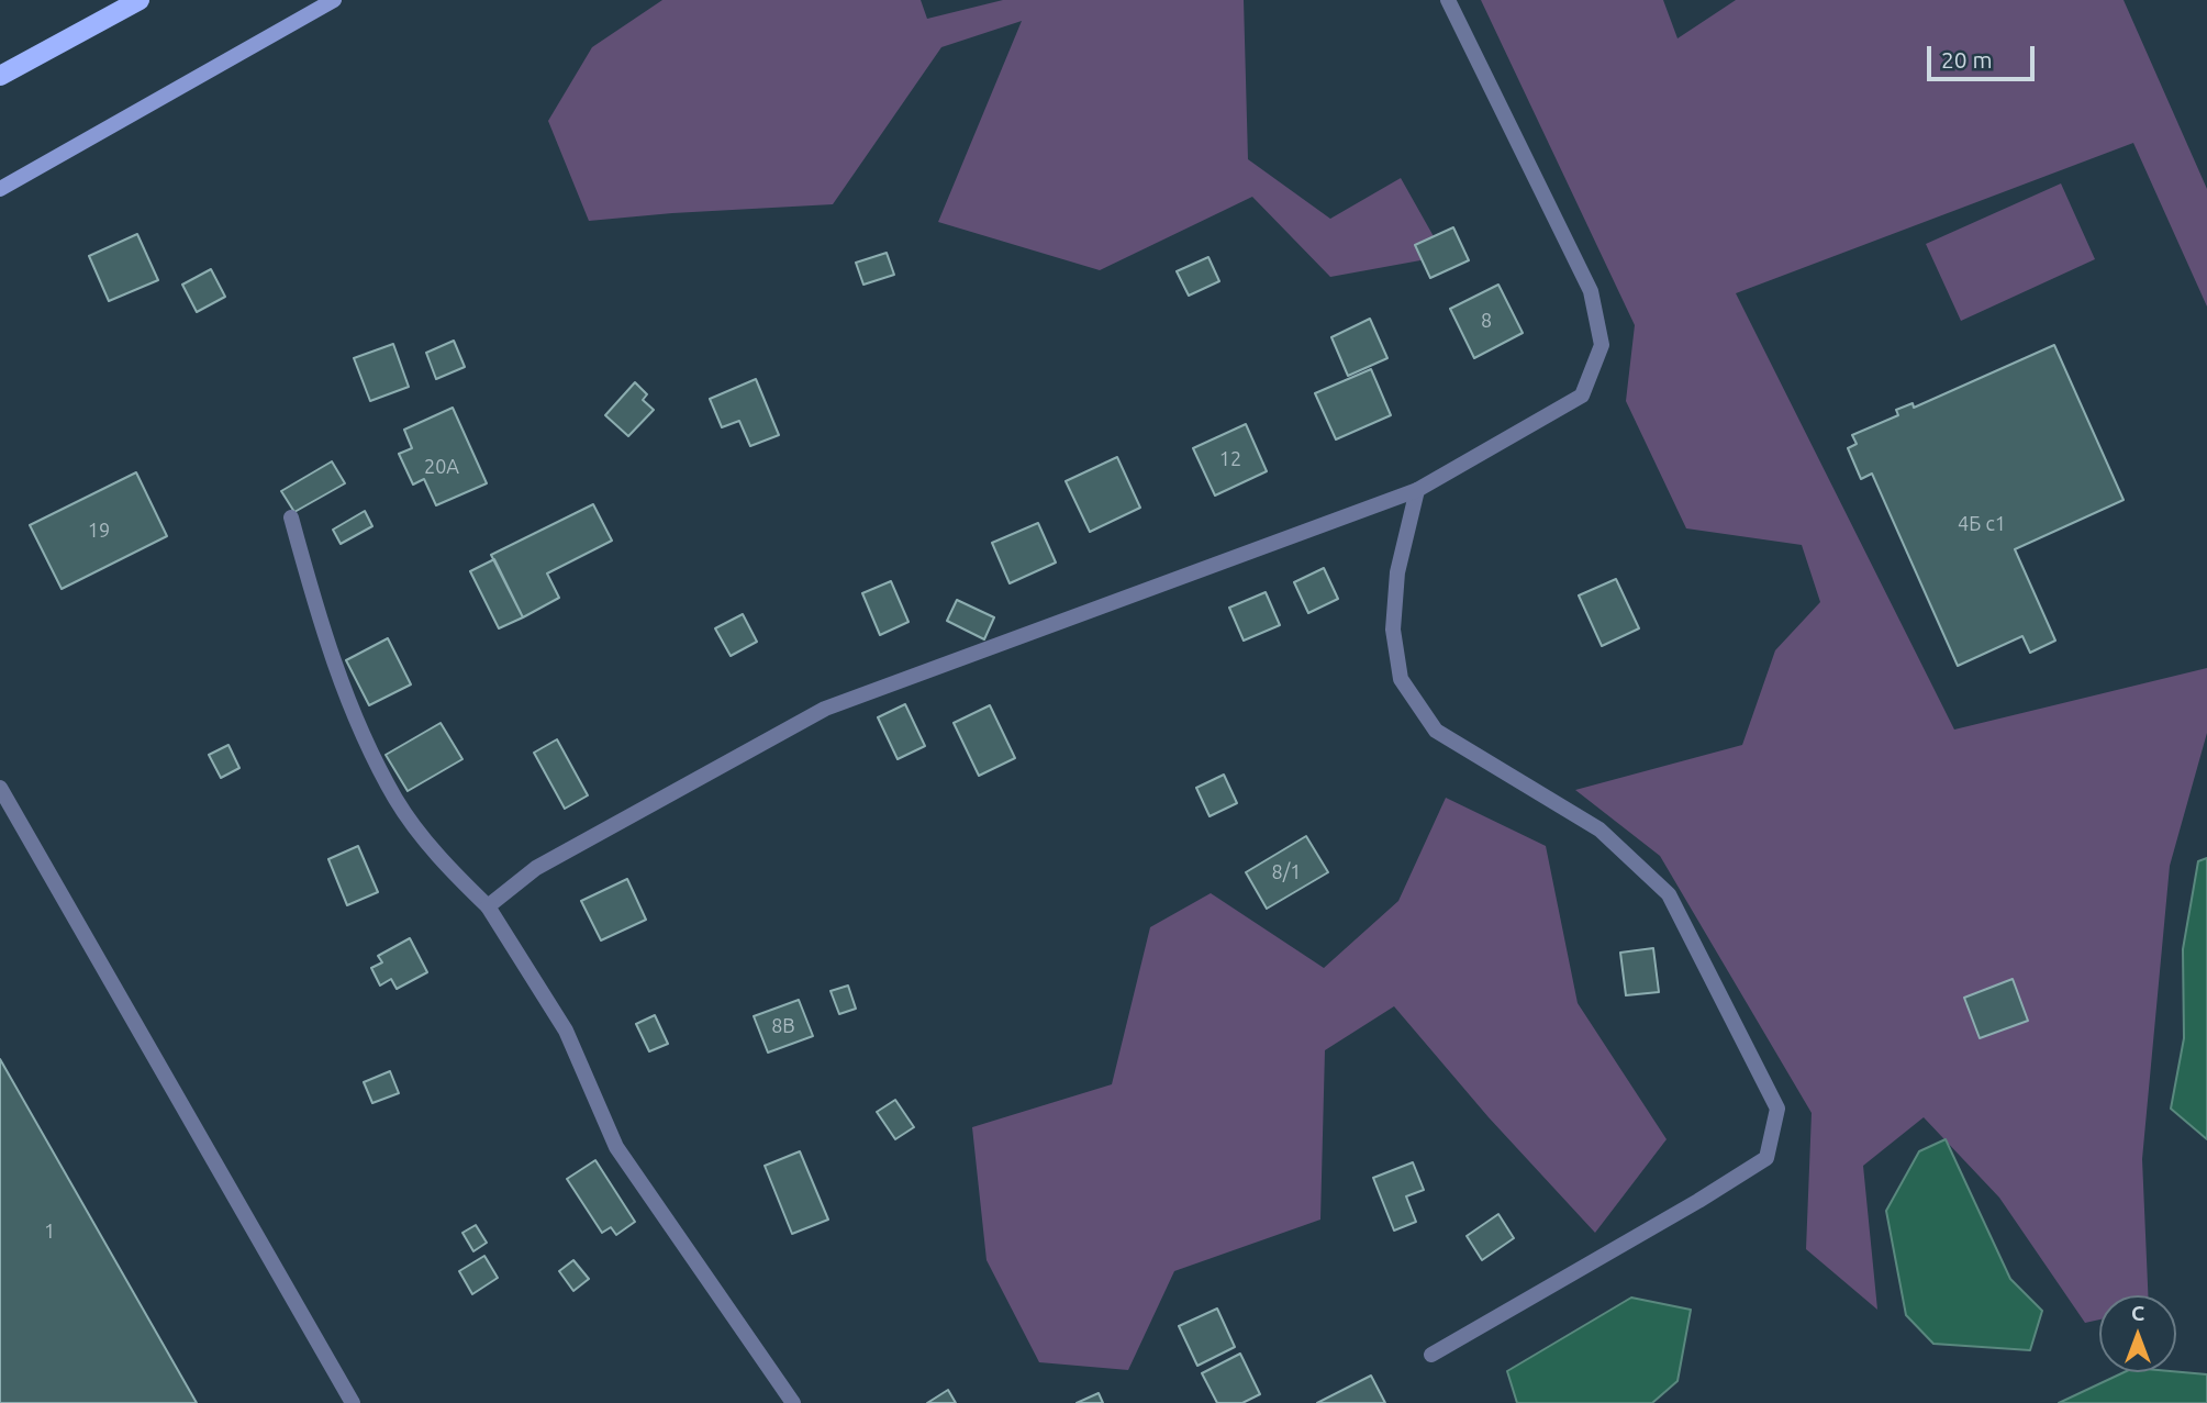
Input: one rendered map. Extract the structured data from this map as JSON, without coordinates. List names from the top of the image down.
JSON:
{
  "house_numbers": [
    "8",
    "12",
    "20А",
    "4Б с1",
    "19",
    "8/1",
    "8В",
    "1"
  ],
  "scale_bar": "20 m",
  "north": "top"
}
